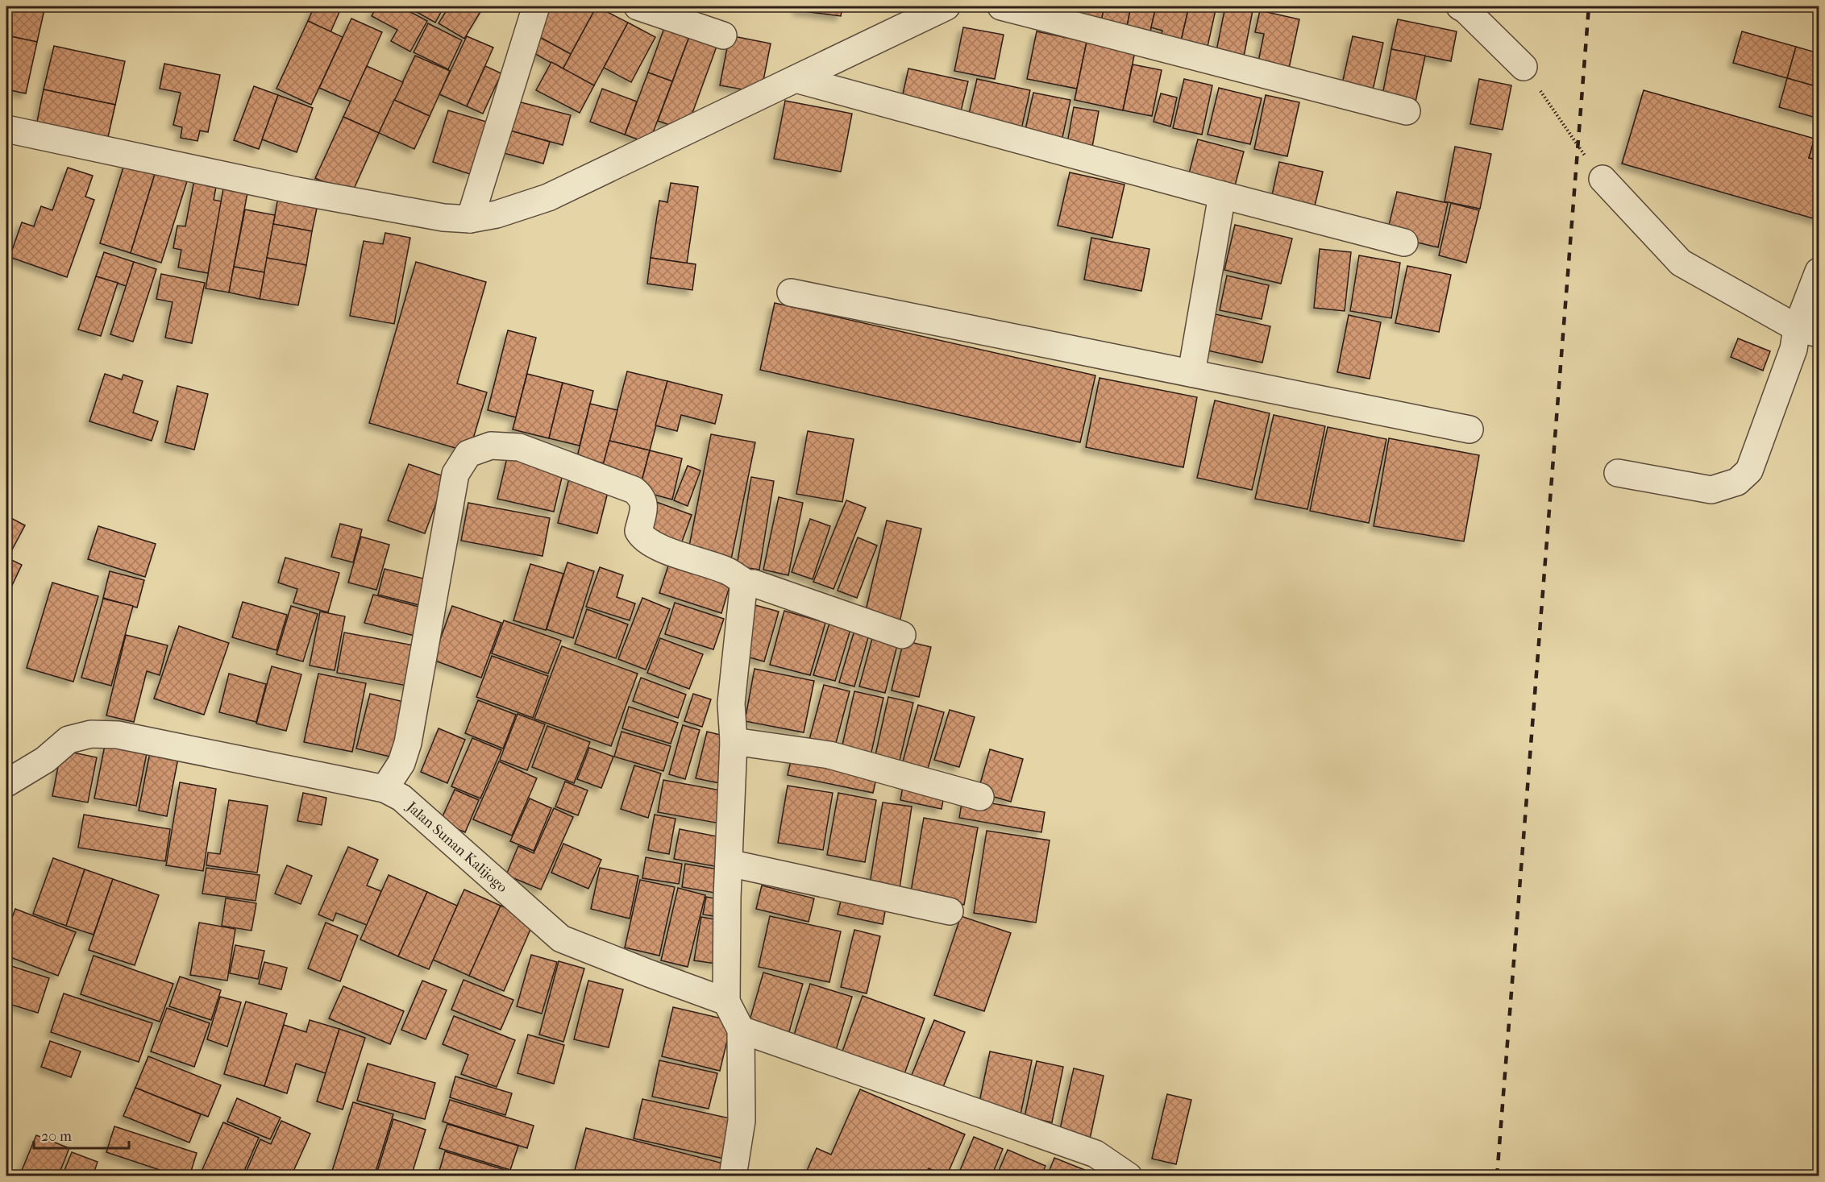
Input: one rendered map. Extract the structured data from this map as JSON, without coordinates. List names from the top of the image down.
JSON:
{
  "streets": {
    "street": ["Jalan Sunan Kalijogo"]
  },
  "scale_bar": "20 m"
}
